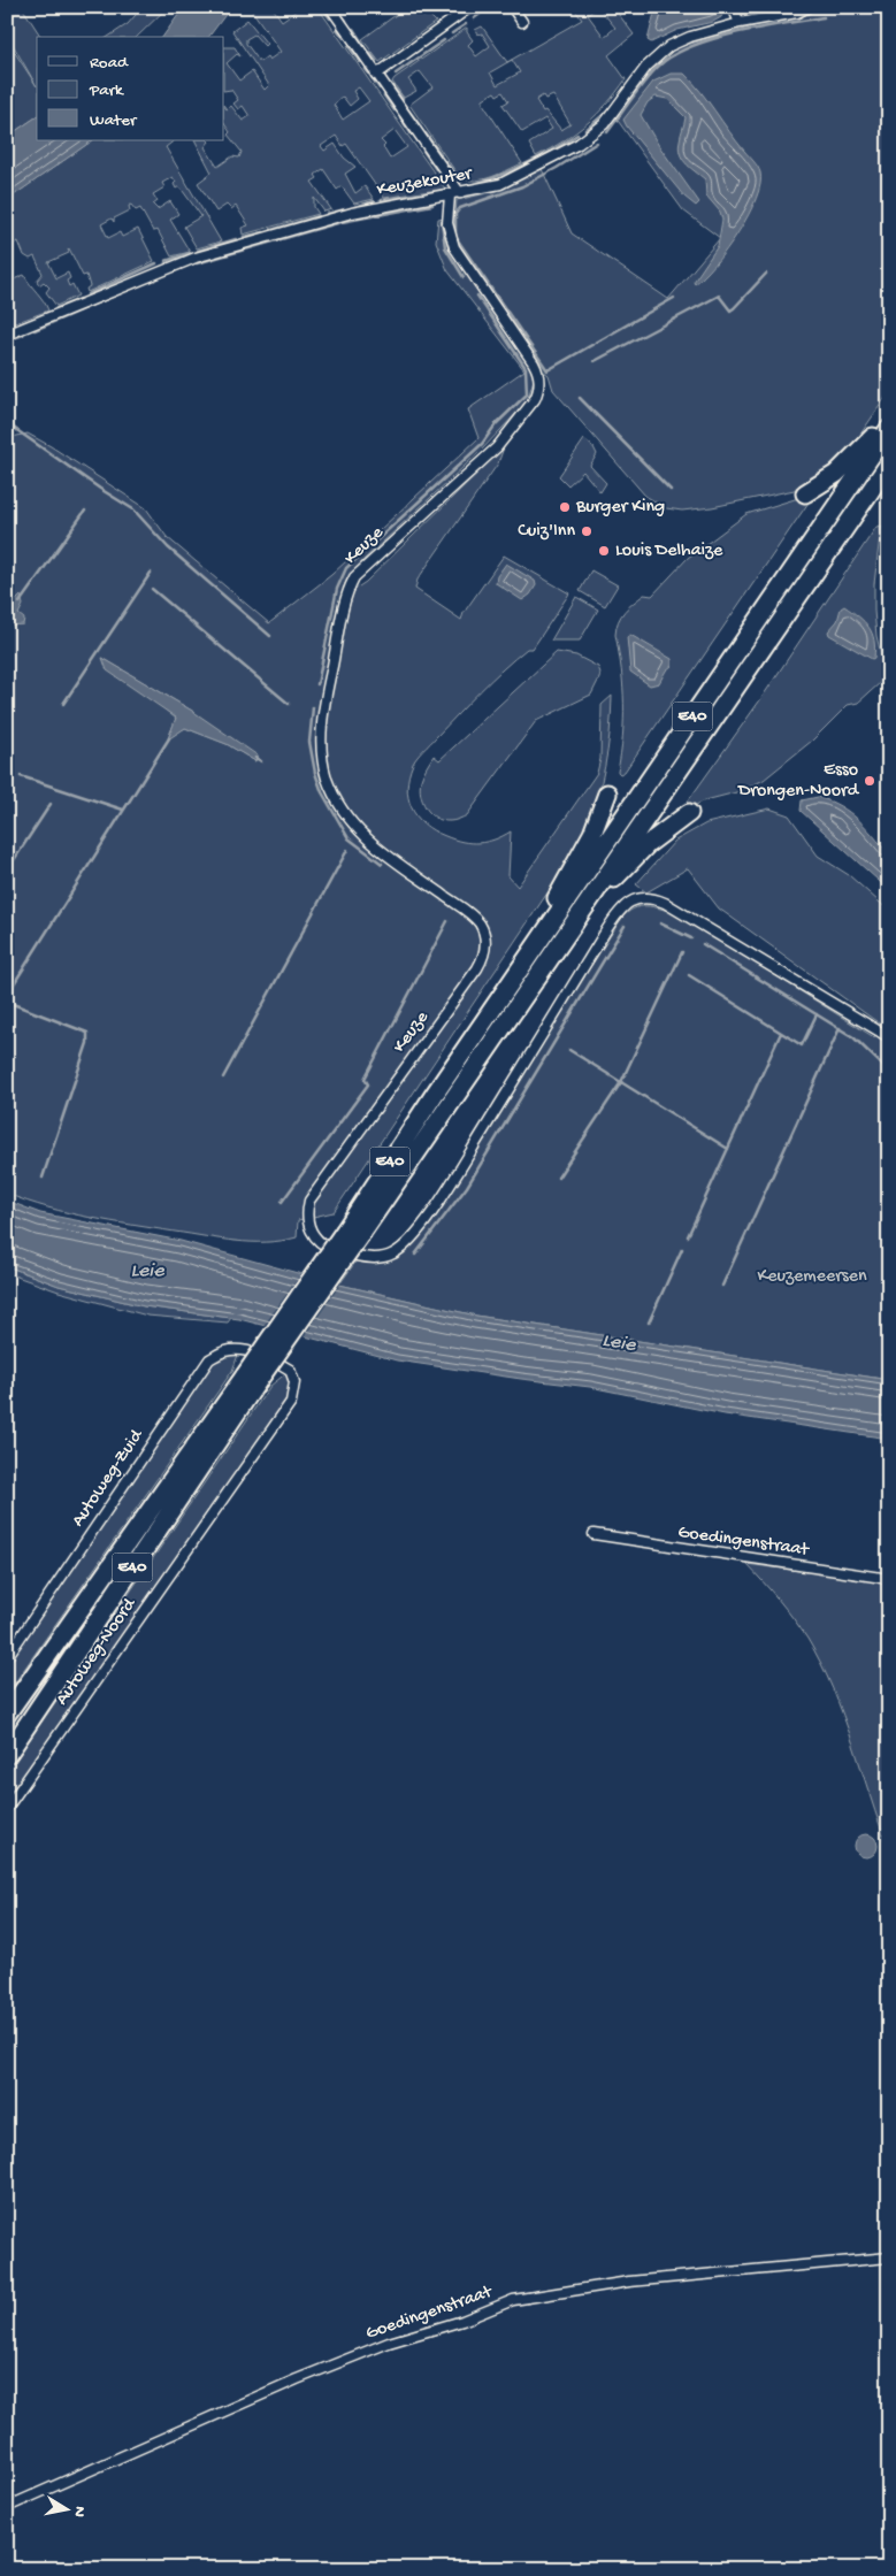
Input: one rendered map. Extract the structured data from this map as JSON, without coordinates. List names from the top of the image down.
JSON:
{
  "streets": {
    "highway": ["E40"],
    "street": [
      "Keuzekouter",
      "Keuze",
      "Autoweg-Zuid",
      "Goedingenstraat",
      "Autoweg-Noord"
    ]
  },
  "crossings": [
    ["Keuzekouter", "Keuze"],
    ["Autoweg-Zuid", "Autoweg-Noord"]
  ],
  "water": ["Leie"],
  "parks": ["Keuzemeersen"],
  "places": [
    "Burger King",
    "Cuiz'Inn",
    "Louis Delhaize",
    "Esso Drongen-Noord"
  ],
  "legend": ["Road", "Park", "Water"],
  "north": "right"
}
